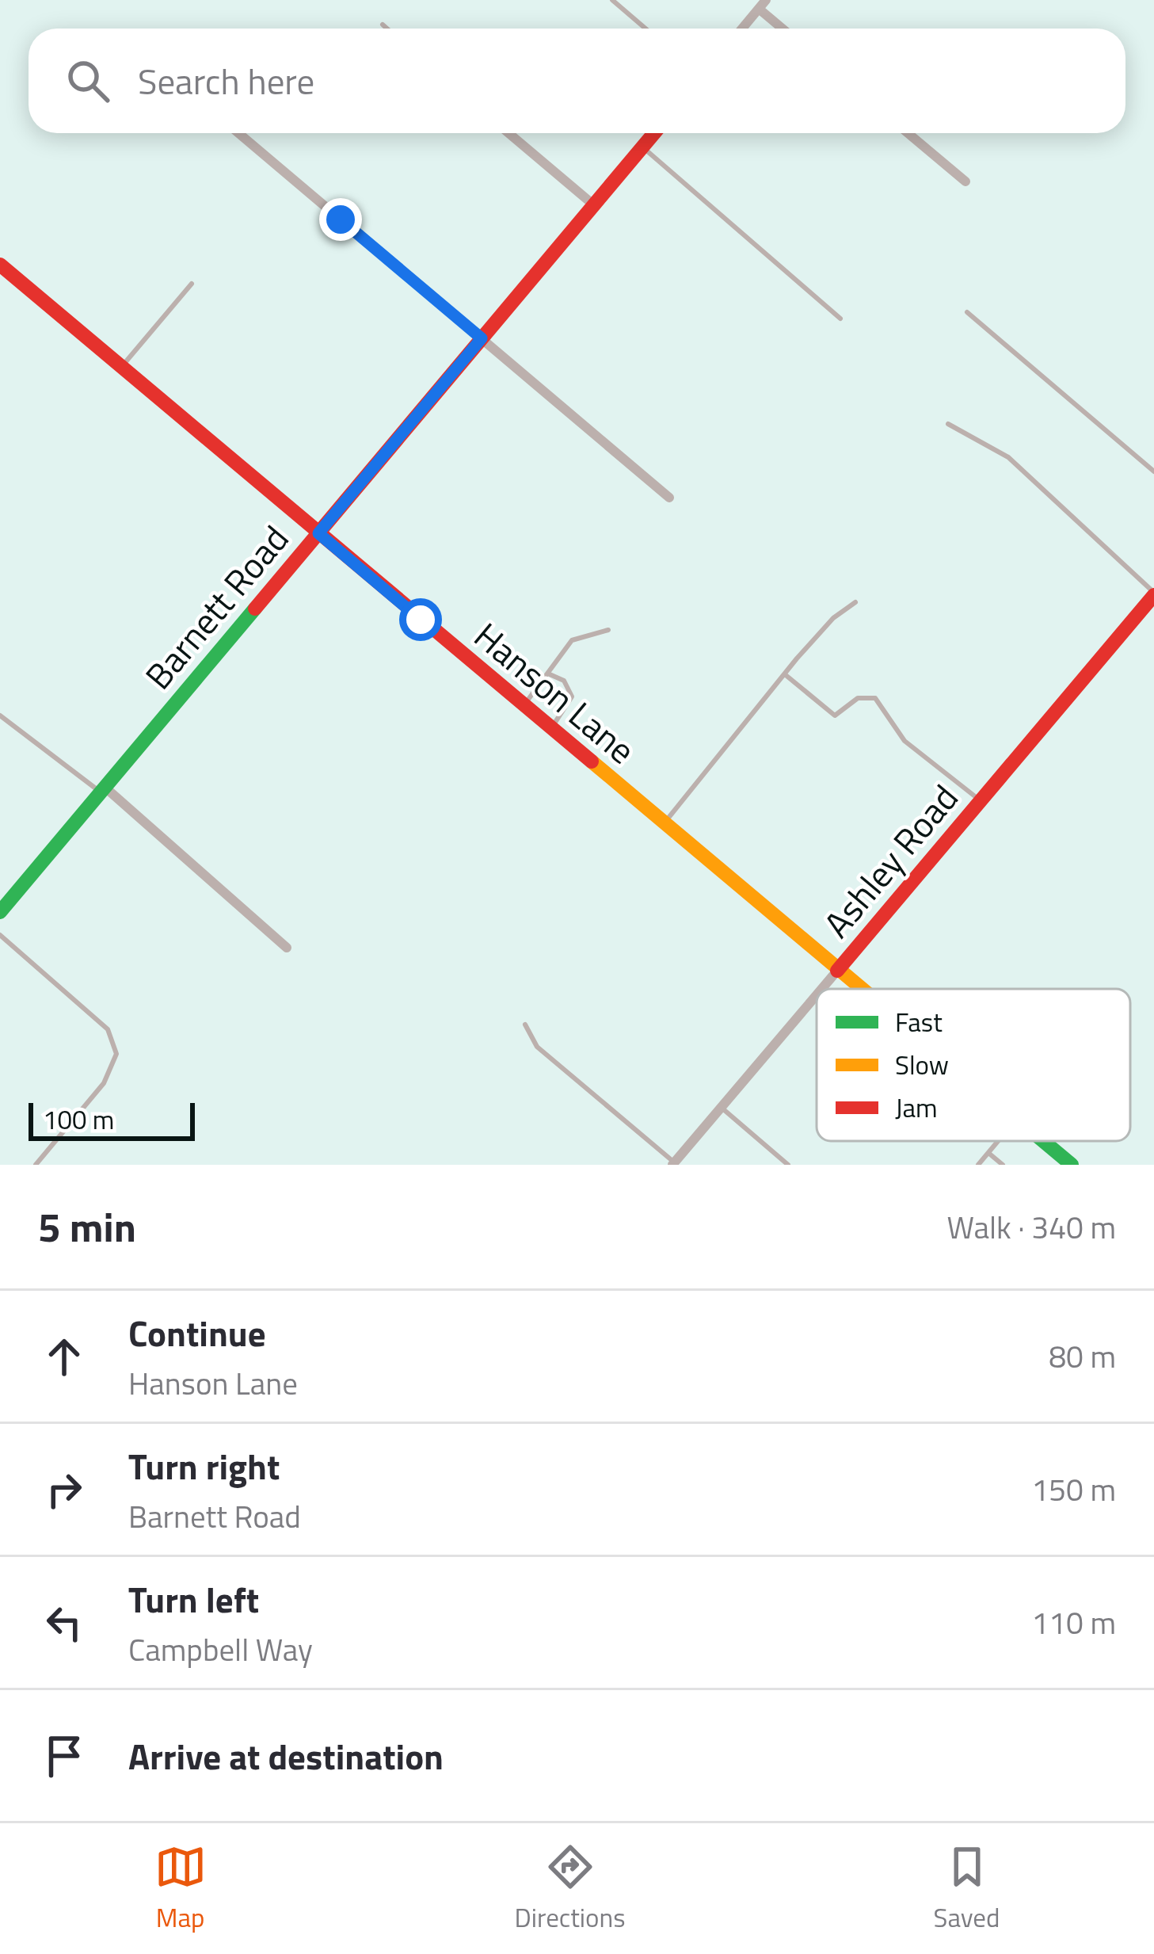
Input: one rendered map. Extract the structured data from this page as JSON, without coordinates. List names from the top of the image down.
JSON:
{
  "streets": {
    "street": ["Barnett Road", "Hanson Lane", "Ashley Road"]
  },
  "crossings": [
    ["Barnett Road", "Hanson Lane"],
    ["Hanson Lane", "Ashley Road"]
  ],
  "legend": ["Fast", "Slow", "Jam"],
  "scale_bar": "100 m",
  "page": {
    "search": "Search here",
    "scale": "100 m",
    "heading": ["5 min", "Walk · 340 m"],
    "list": [
      ["Continue", "Hanson Lane", "80 m"],
      ["Turn right", "Barnett Road", "150 m"],
      ["Turn left", "Campbell Way", "110 m"],
      "Arrive at destination"
    ],
    "nav": ["Map", "Directions", "Saved"]
  }
}
